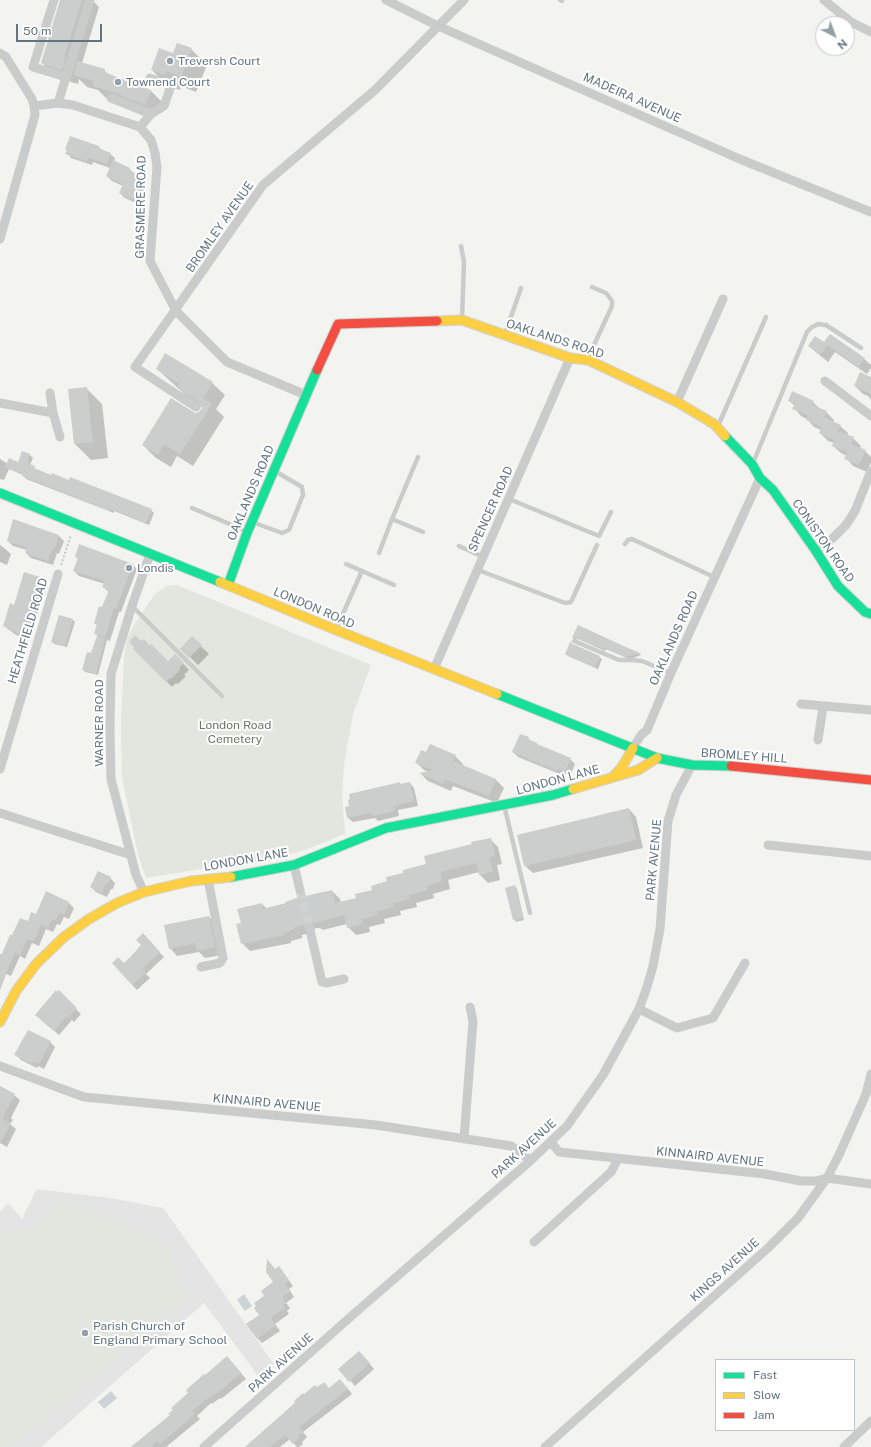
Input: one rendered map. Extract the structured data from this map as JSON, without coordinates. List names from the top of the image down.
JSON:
{
  "streets": {
    "street": [
      "MADEIRA AVENUE",
      "GRASMERE ROAD",
      "BROMLEY AVENUE",
      "OAKLANDS ROAD",
      "SPENCER ROAD",
      "CONISTON ROAD",
      "LONDON ROAD",
      "HEATHFIELD ROAD",
      "WARNER ROAD",
      "BROMLEY HILL",
      "LONDON LANE",
      "PARK AVENUE",
      "KINNAIRD AVENUE",
      "KINGS AVENUE"
    ]
  },
  "crossings": [
    ["MADEIRA AVENUE", "BROMLEY AVENUE"],
    ["GRASMERE ROAD", "BROMLEY AVENUE"],
    ["GRASMERE ROAD", "OAKLANDS ROAD"],
    ["OAKLANDS ROAD", "SPENCER ROAD"],
    ["OAKLANDS ROAD", "CONISTON ROAD"],
    ["OAKLANDS ROAD", "LONDON ROAD"],
    ["OAKLANDS ROAD", "BROMLEY HILL"],
    ["OAKLANDS ROAD", "LONDON LANE"],
    ["SPENCER ROAD", "LONDON ROAD"],
    ["LONDON ROAD", "HEATHFIELD ROAD"],
    ["LONDON ROAD", "WARNER ROAD"],
    ["LONDON ROAD", "BROMLEY HILL"],
    ["WARNER ROAD", "LONDON LANE"],
    ["BROMLEY HILL", "LONDON LANE"],
    ["BROMLEY HILL", "PARK AVENUE"],
    ["PARK AVENUE", "KINNAIRD AVENUE"],
    ["KINNAIRD AVENUE", "KINGS AVENUE"]
  ],
  "parks": ["London Road Cemetery"],
  "places": [
    "Treversh Court",
    "Townend Court",
    "Londis",
    "Parish Church of England Primary School"
  ],
  "legend": ["Fast", "Slow", "Jam"],
  "scale_bar": "50 m",
  "north": "bottom right"
}
